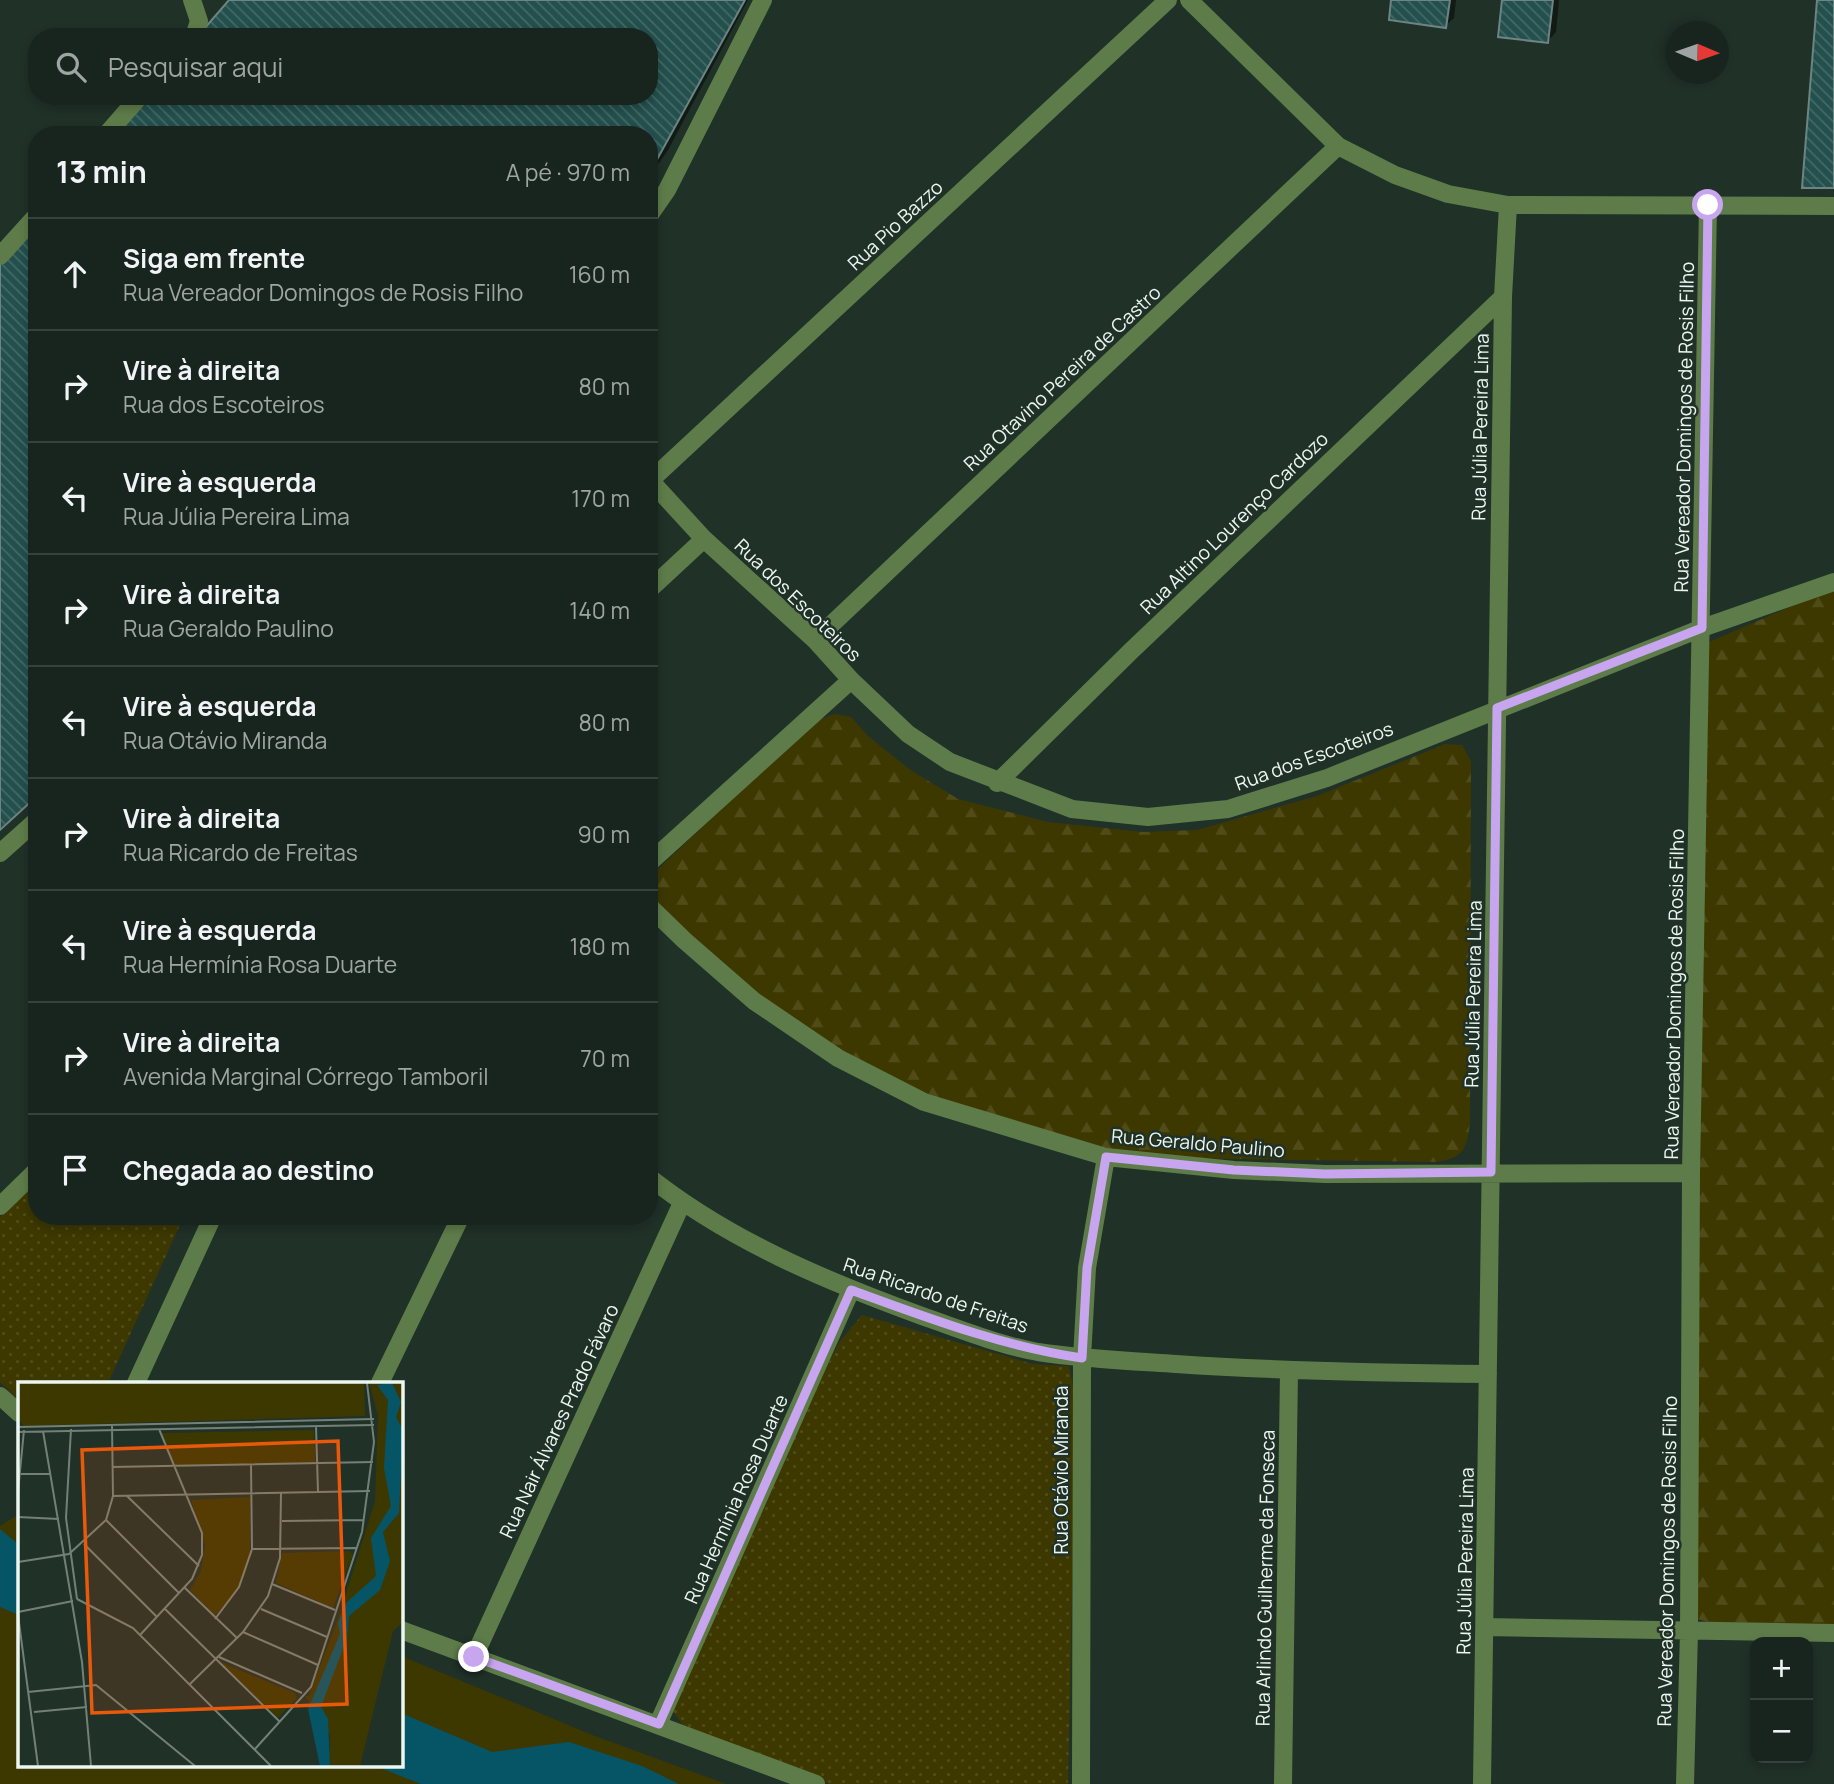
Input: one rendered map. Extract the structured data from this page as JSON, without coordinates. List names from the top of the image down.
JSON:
{
  "streets": {
    "street": [
      "Rua Pio Bazzo",
      "Rua Otavino Pereira de Castro",
      "Rua Júlia Pereira Lima",
      "Rua Vereador Domingos de Rosis Filho",
      "Rua Altino Lourenço Cardozo",
      "Rua dos Escoteiros",
      "Rua Geraldo Paulino",
      "Rua Ricardo de Freitas",
      "Rua Nair Álvares Prado Fávaro",
      "Rua Otávio Miranda",
      "Rua Hermínia Rosa Duarte",
      "Rua Arlindo Guilherme da Fonseca"
    ]
  },
  "crossings": [
    ["Rua Otavino Pereira de Castro", "Rua dos Escoteiros"],
    ["Rua Júlia Pereira Lima", "Rua Altino Lourenço Cardozo"],
    ["Rua Júlia Pereira Lima", "Rua dos Escoteiros"],
    ["Rua Júlia Pereira Lima", "Rua Geraldo Paulino"],
    ["Rua Júlia Pereira Lima", "Rua Ricardo de Freitas"],
    ["Rua Vereador Domingos de Rosis Filho", "Rua dos Escoteiros"],
    ["Rua Vereador Domingos de Rosis Filho", "Rua Geraldo Paulino"],
    ["Rua Altino Lourenço Cardozo", "Rua dos Escoteiros"],
    ["Rua Geraldo Paulino", "Rua Otávio Miranda"],
    ["Rua Ricardo de Freitas", "Rua Nair Álvares Prado Fávaro"],
    ["Rua Ricardo de Freitas", "Rua Otávio Miranda"],
    ["Rua Ricardo de Freitas", "Rua Hermínia Rosa Duarte"],
    ["Rua Ricardo de Freitas", "Rua Arlindo Guilherme da Fonseca"]
  ],
  "north": "right",
  "page": {
    "search": "Pesquisar aqui",
    "heading": ["13 min", "A pé · 970 m"],
    "list": [
      ["Siga em frente", "Rua Vereador Domingos de Rosis Filho", "160 m"],
      ["Vire à direita", "Rua dos Escoteiros", "80 m"],
      ["Vire à esquerda", "Rua Júlia Pereira Lima", "170 m"],
      ["Vire à direita", "Rua Geraldo Paulino", "140 m"],
      ["Vire à esquerda", "Rua Otávio Miranda", "80 m"],
      ["Vire à direita", "Rua Ricardo de Freitas", "90 m"],
      ["Vire à esquerda", "Rua Hermínia Rosa Duarte", "180 m"],
      ["Vire à direita", "Avenida Marginal Córrego Tamboril", "70 m"],
      "Chegada ao destino"
    ],
    "map_buttons": ["+", "−"]
  }
}
